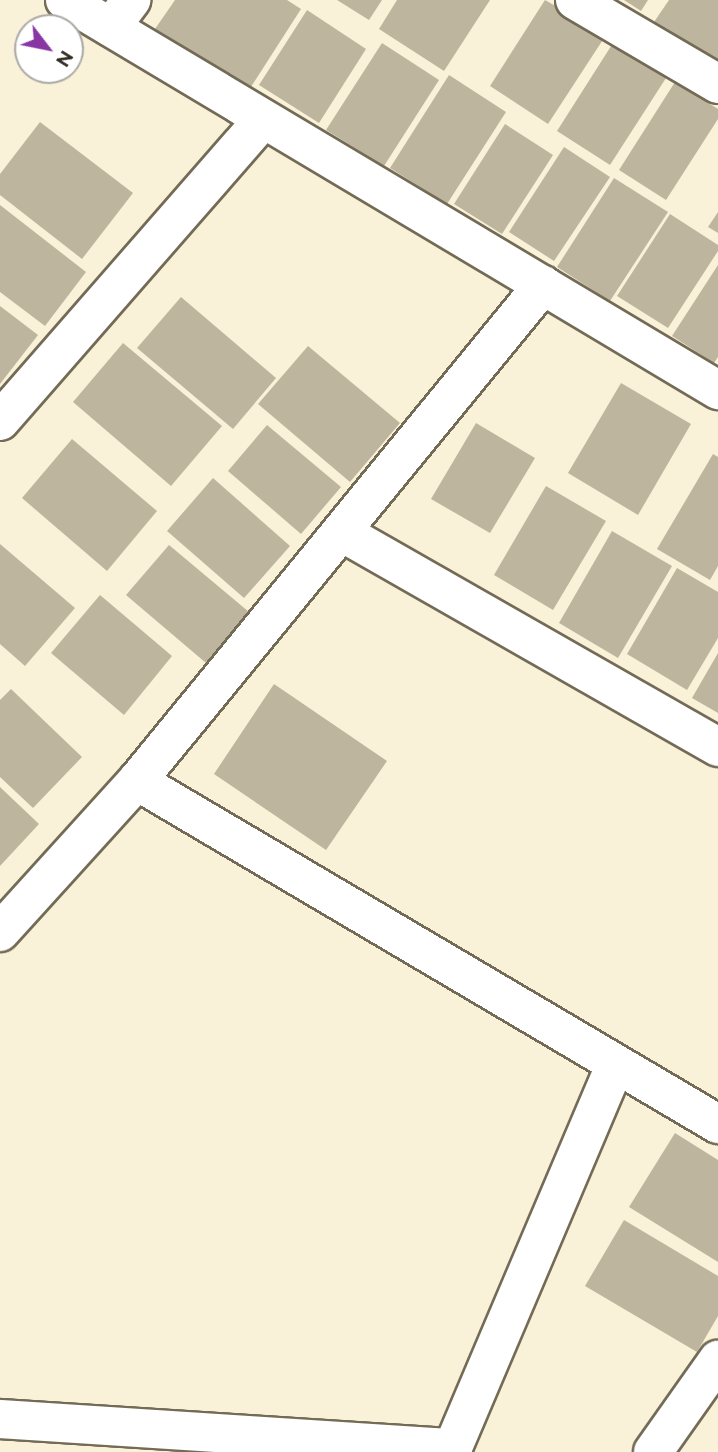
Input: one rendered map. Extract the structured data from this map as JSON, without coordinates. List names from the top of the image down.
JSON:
{
  "north": "bottom right"
}
